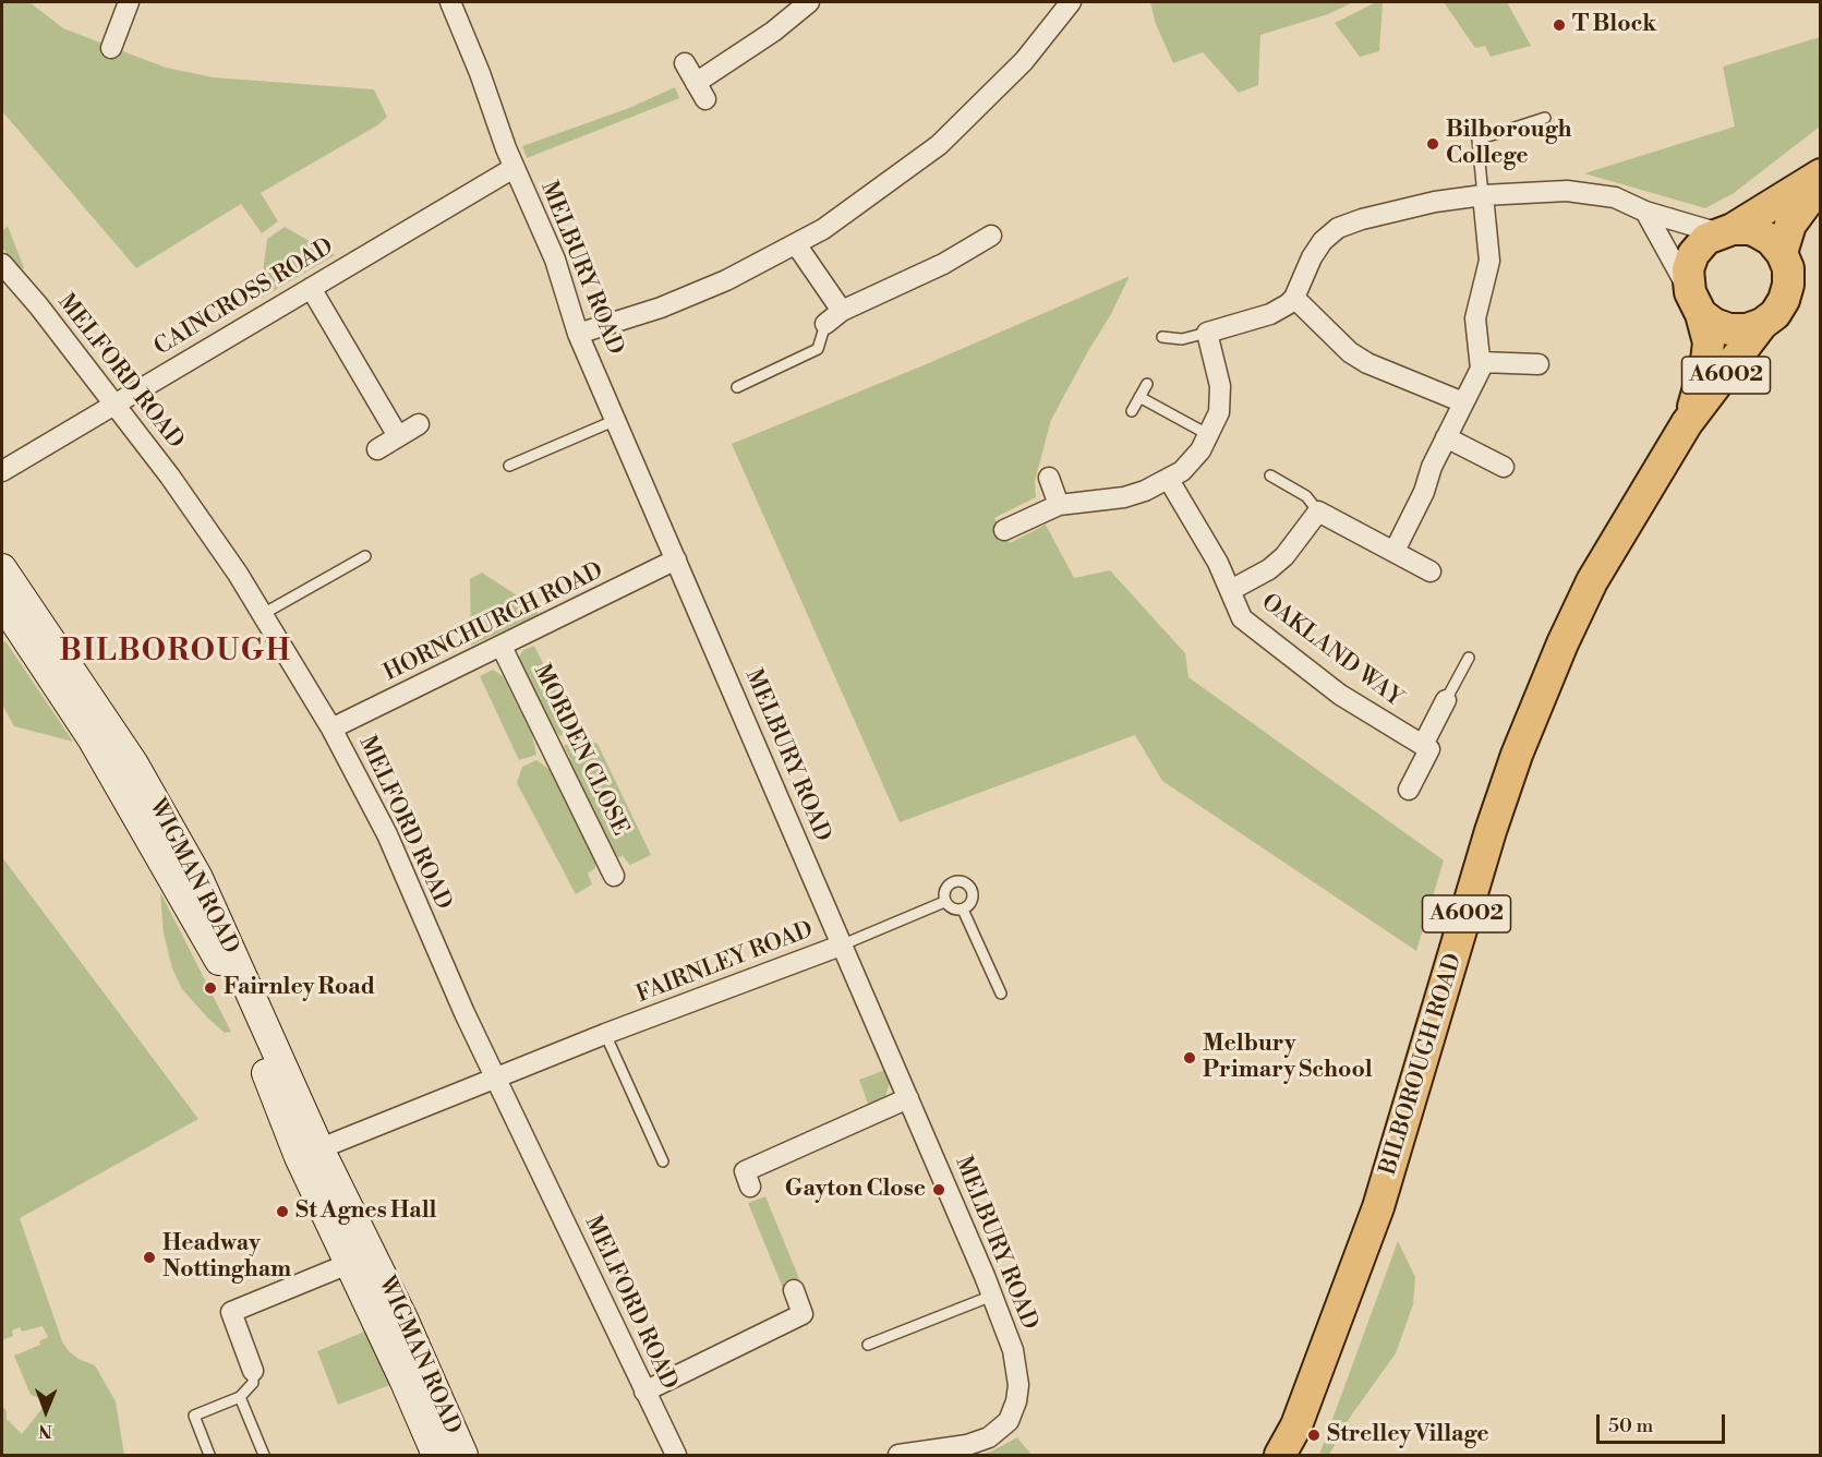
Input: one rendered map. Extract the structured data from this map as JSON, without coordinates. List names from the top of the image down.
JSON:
{
  "streets": {
    "main road": ["A6002", "BILBOROUGH ROAD"],
    "street": [
      "MELBURY ROAD",
      "CAINCROSS ROAD",
      "MELFORD ROAD",
      "HORNCHURCH ROAD",
      "OAKLAND WAY",
      "MORDEN CLOSE",
      "WIGMAN ROAD",
      "FAIRNLEY ROAD"
    ]
  },
  "crossings": [
    ["MELBURY ROAD", "CAINCROSS ROAD"],
    ["MELBURY ROAD", "HORNCHURCH ROAD"],
    ["MELBURY ROAD", "FAIRNLEY ROAD"],
    ["CAINCROSS ROAD", "MELFORD ROAD"],
    ["MELFORD ROAD", "HORNCHURCH ROAD"],
    ["MELFORD ROAD", "FAIRNLEY ROAD"],
    ["A6002", "BILBOROUGH ROAD"],
    ["HORNCHURCH ROAD", "MORDEN CLOSE"],
    ["WIGMAN ROAD", "FAIRNLEY ROAD"]
  ],
  "districts": ["BILBOROUGH"],
  "places": [
    "T Block",
    "Bilborough College",
    "Fairnley Road",
    "Melbury Primary School",
    "Gayton Close",
    "St Agnes Hall",
    "Headway Nottingham",
    "Strelley Village"
  ],
  "scale_bar": "50 m",
  "north": "bottom"
}
